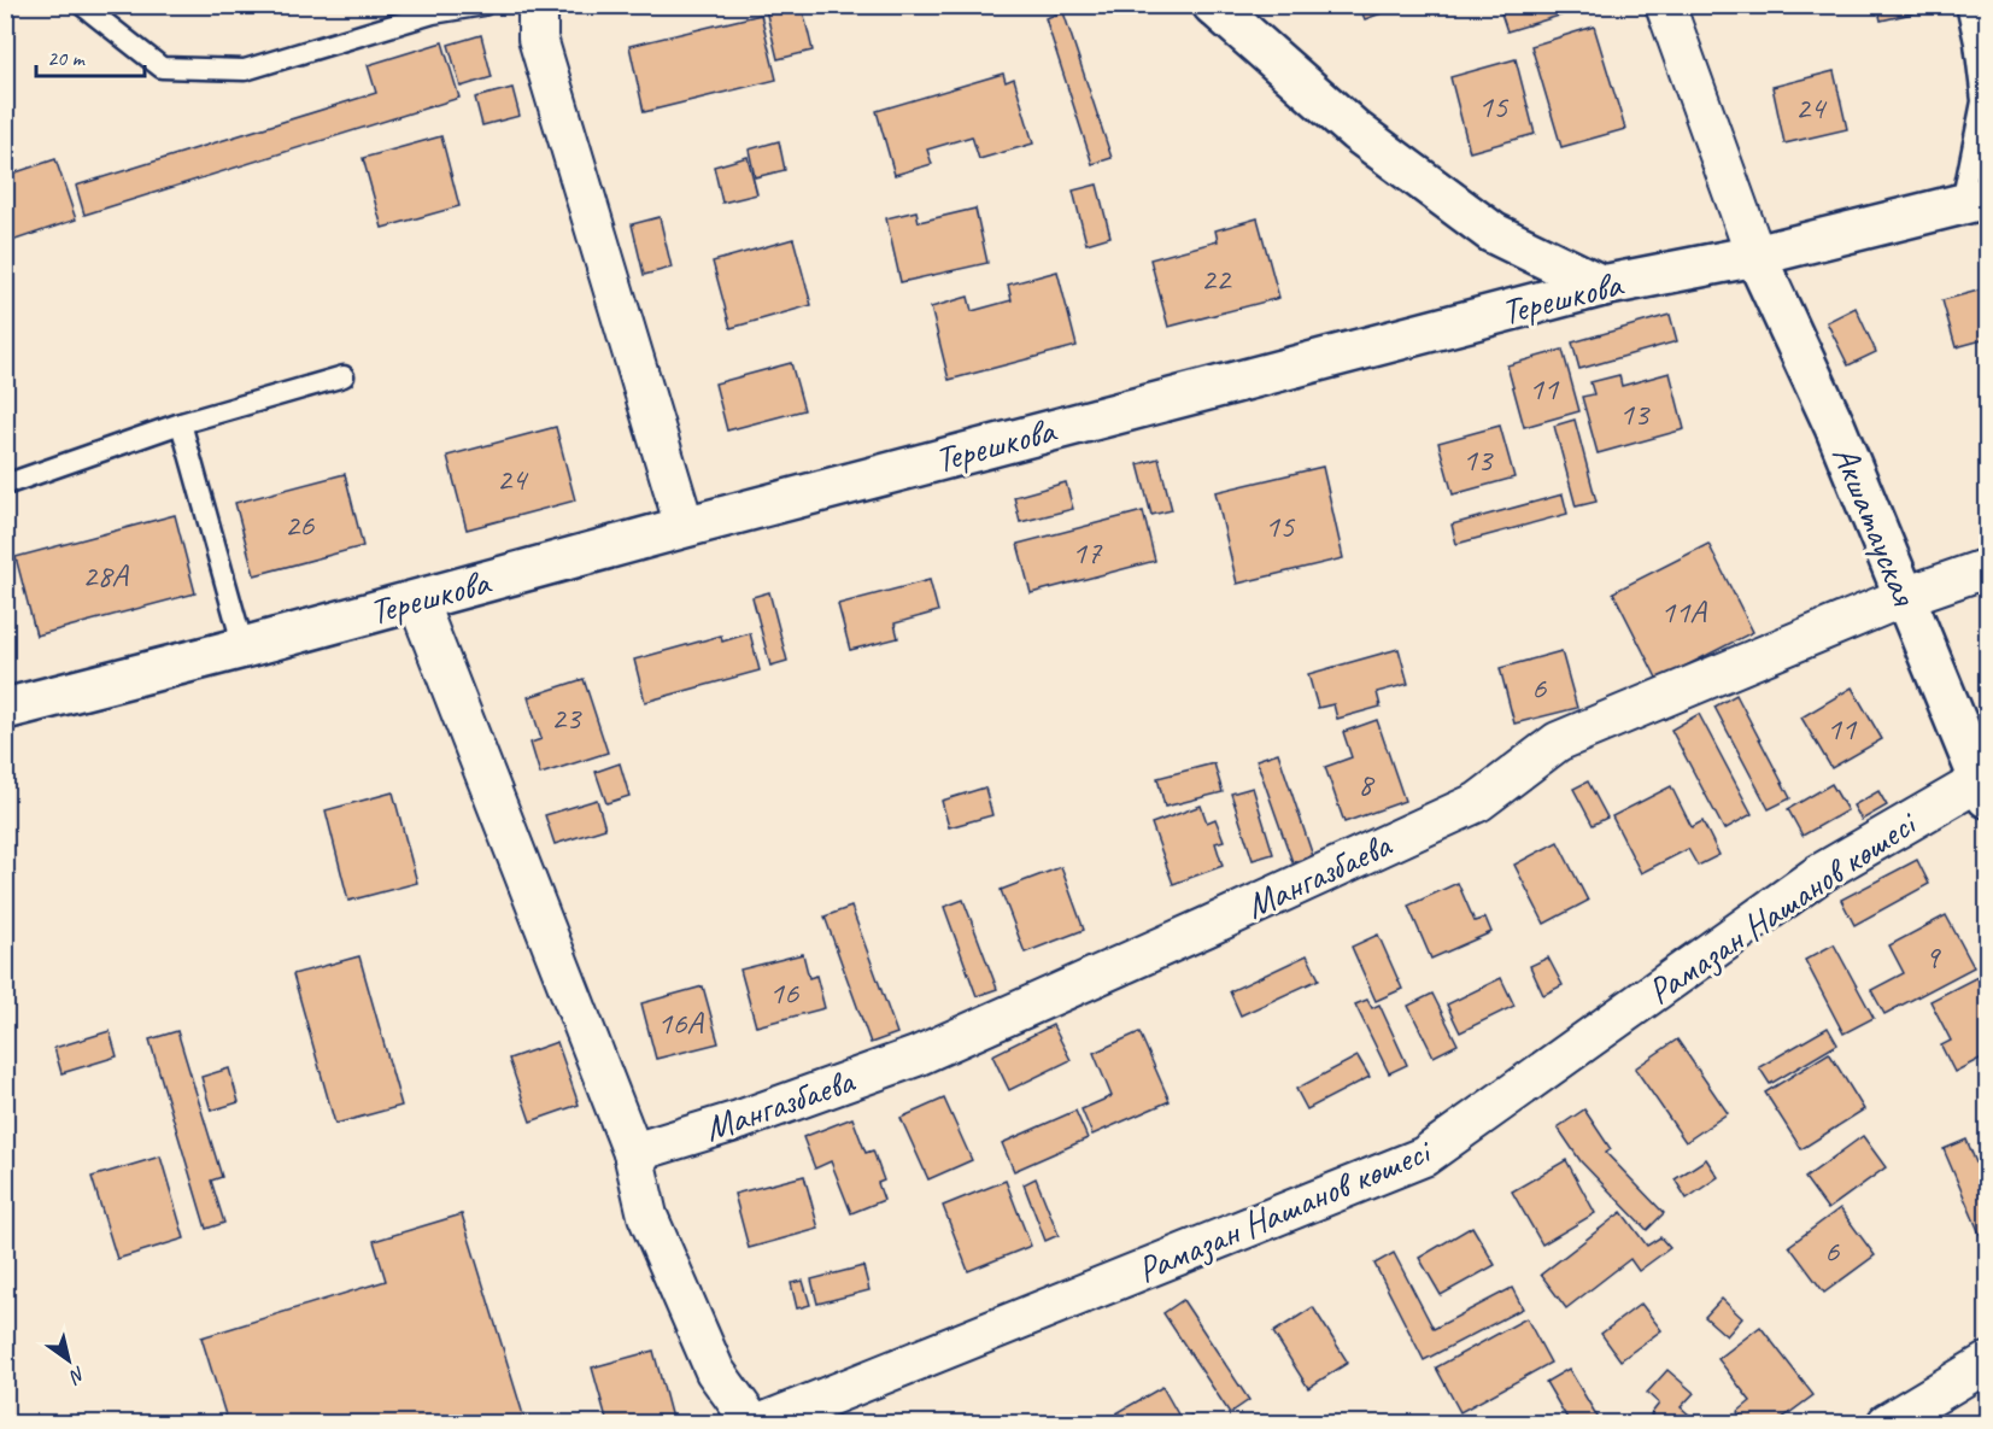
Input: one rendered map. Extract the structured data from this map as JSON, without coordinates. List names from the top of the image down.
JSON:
{
  "streets": {
    "street": [
      "Терешкова",
      "Акшатауская",
      "Мангазбаева",
      "Рамазан Нашанов көшесі"
    ]
  },
  "crossings": [
    ["Терешкова", "Акшатауская"],
    ["Акшатауская", "Мангазбаева"],
    ["Акшатауская", "Рамазан Нашанов көшесі"]
  ],
  "house_numbers": [
    "15",
    "24",
    "22",
    "11",
    "13",
    "13",
    "24",
    "26",
    "15",
    "17",
    "28А",
    "11А",
    "6",
    "23",
    "11",
    "8",
    "9",
    "16",
    "16А",
    "6"
  ],
  "scale_bar": "20 m",
  "north": "bottom right"
}
